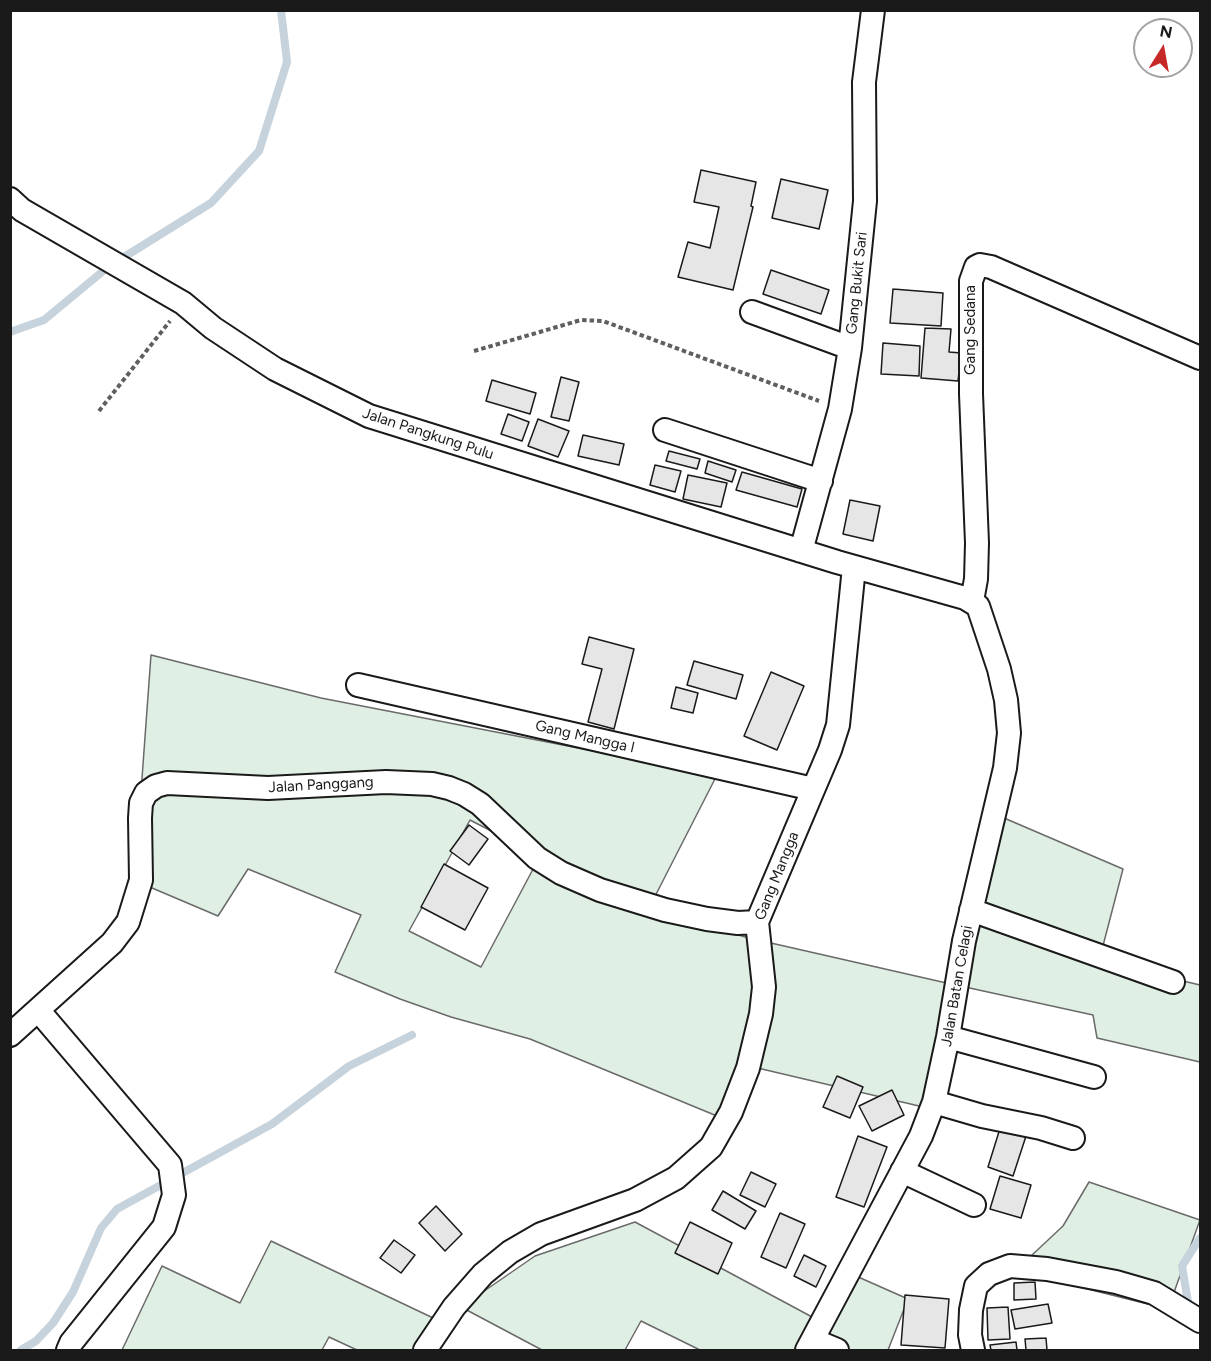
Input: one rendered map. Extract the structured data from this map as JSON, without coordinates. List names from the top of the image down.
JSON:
{
  "streets": {
    "street": [
      "Gang Bukit Sari",
      "Gang Sedana",
      "Jalan Pangkung Pulu",
      "Gang Mangga I",
      "Jalan Panggang",
      "Gang Mangga",
      "Jalan Batan Celagi"
    ]
  },
  "crossings": [
    ["Gang Bukit Sari", "Jalan Pangkung Pulu"],
    ["Gang Sedana", "Jalan Pangkung Pulu"],
    ["Gang Sedana", "Jalan Batan Celagi"],
    ["Jalan Pangkung Pulu", "Gang Mangga"],
    ["Jalan Pangkung Pulu", "Jalan Batan Celagi"],
    ["Gang Mangga I", "Gang Mangga"],
    ["Jalan Panggang", "Gang Mangga"]
  ],
  "north": "top"
}
